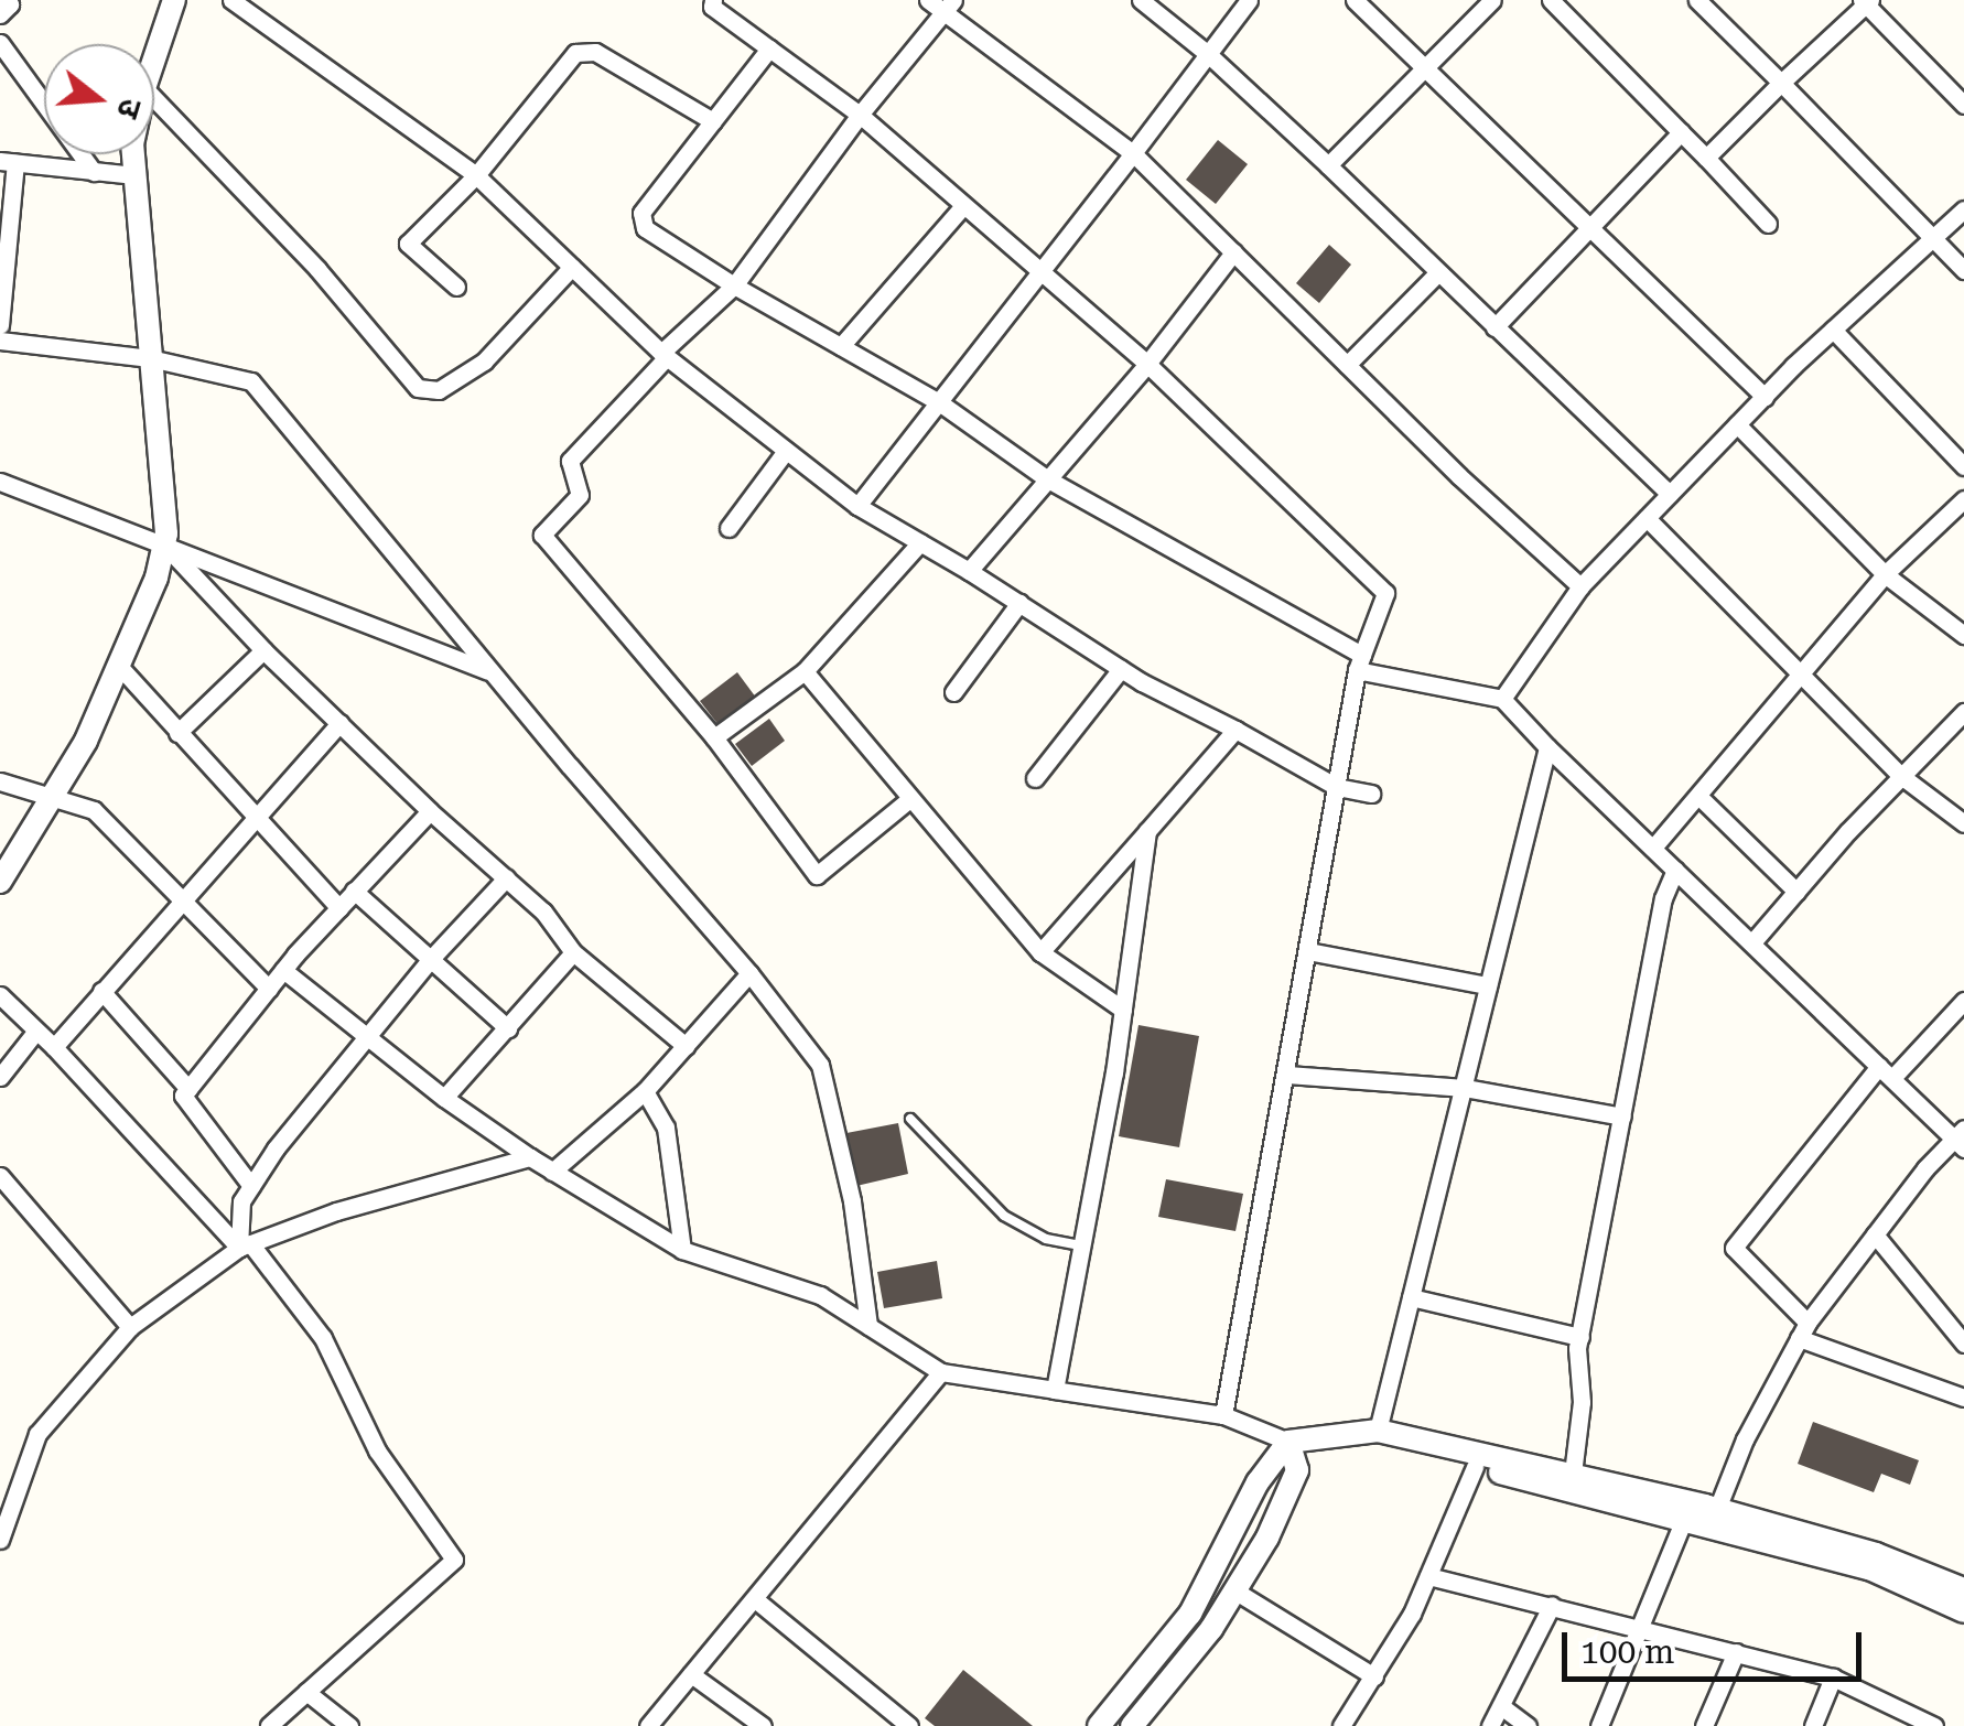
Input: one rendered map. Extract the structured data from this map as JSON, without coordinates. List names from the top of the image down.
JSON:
{
  "scale_bar": "100 m",
  "north": "right"
}
